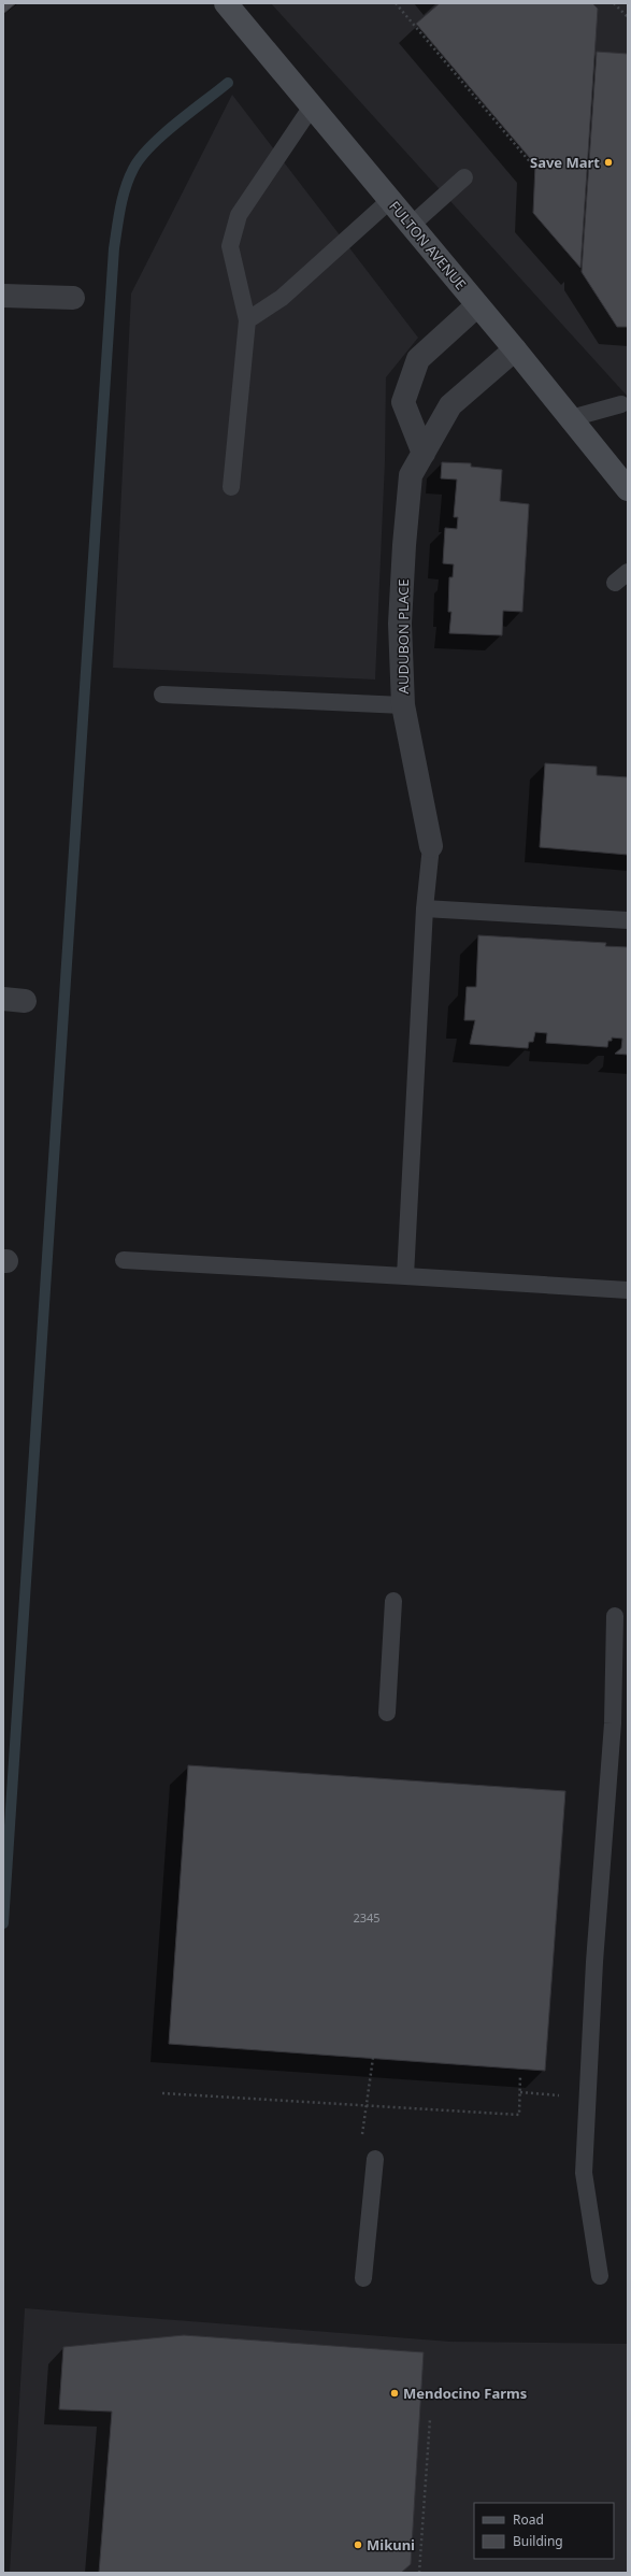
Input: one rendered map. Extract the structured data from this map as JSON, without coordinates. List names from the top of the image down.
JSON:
{
  "streets": {
    "street": ["FULTON AVENUE", "AUDUBON PLACE"]
  },
  "crossings": [
    ["FULTON AVENUE", "AUDUBON PLACE"]
  ],
  "places": ["Save Mart", "Mendocino Farms", "Mikuni"],
  "house_numbers": ["2345"],
  "legend": ["Road", "Building"]
}
